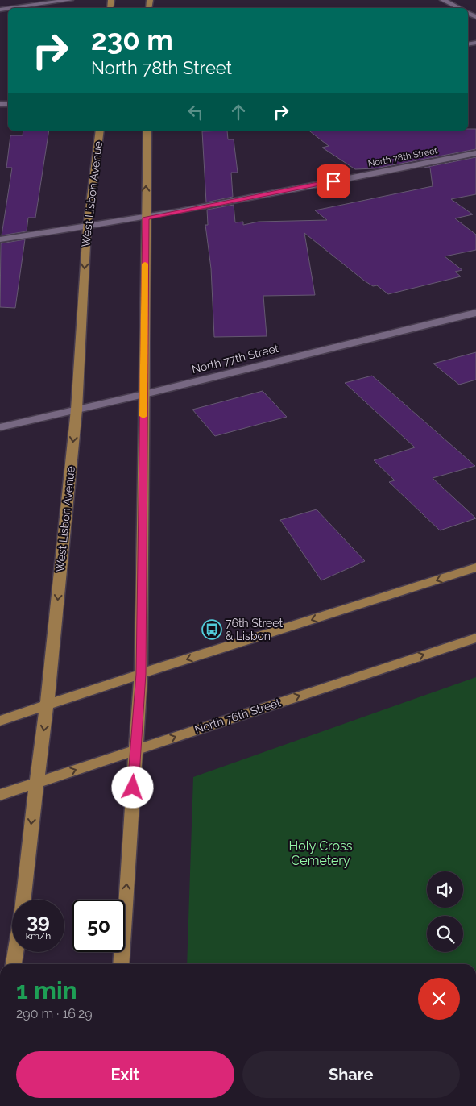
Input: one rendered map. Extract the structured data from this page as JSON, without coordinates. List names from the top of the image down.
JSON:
{
  "streets": {
    "main road": ["West Lisbon Avenue", "North 76th Street"],
    "street": ["North 78th Street", "North 77th Street"]
  },
  "crossings": [
    ["North 78th Street", "West Lisbon Avenue"],
    ["West Lisbon Avenue", "North 77th Street"],
    ["West Lisbon Avenue", "North 76th Street"]
  ],
  "parks": ["Holy Cross Cemetery"],
  "places": {
    "bus stop": ["76th Street & Lisbon"]
  },
  "page": {
    "turn": ["230 m", "North 78th Street"],
    "speed": "39 km/h",
    "limit": "50",
    "heading": ["1 min", "290 m · 16:29"],
    "buttons": ["Exit", "Share"]
  }
}
